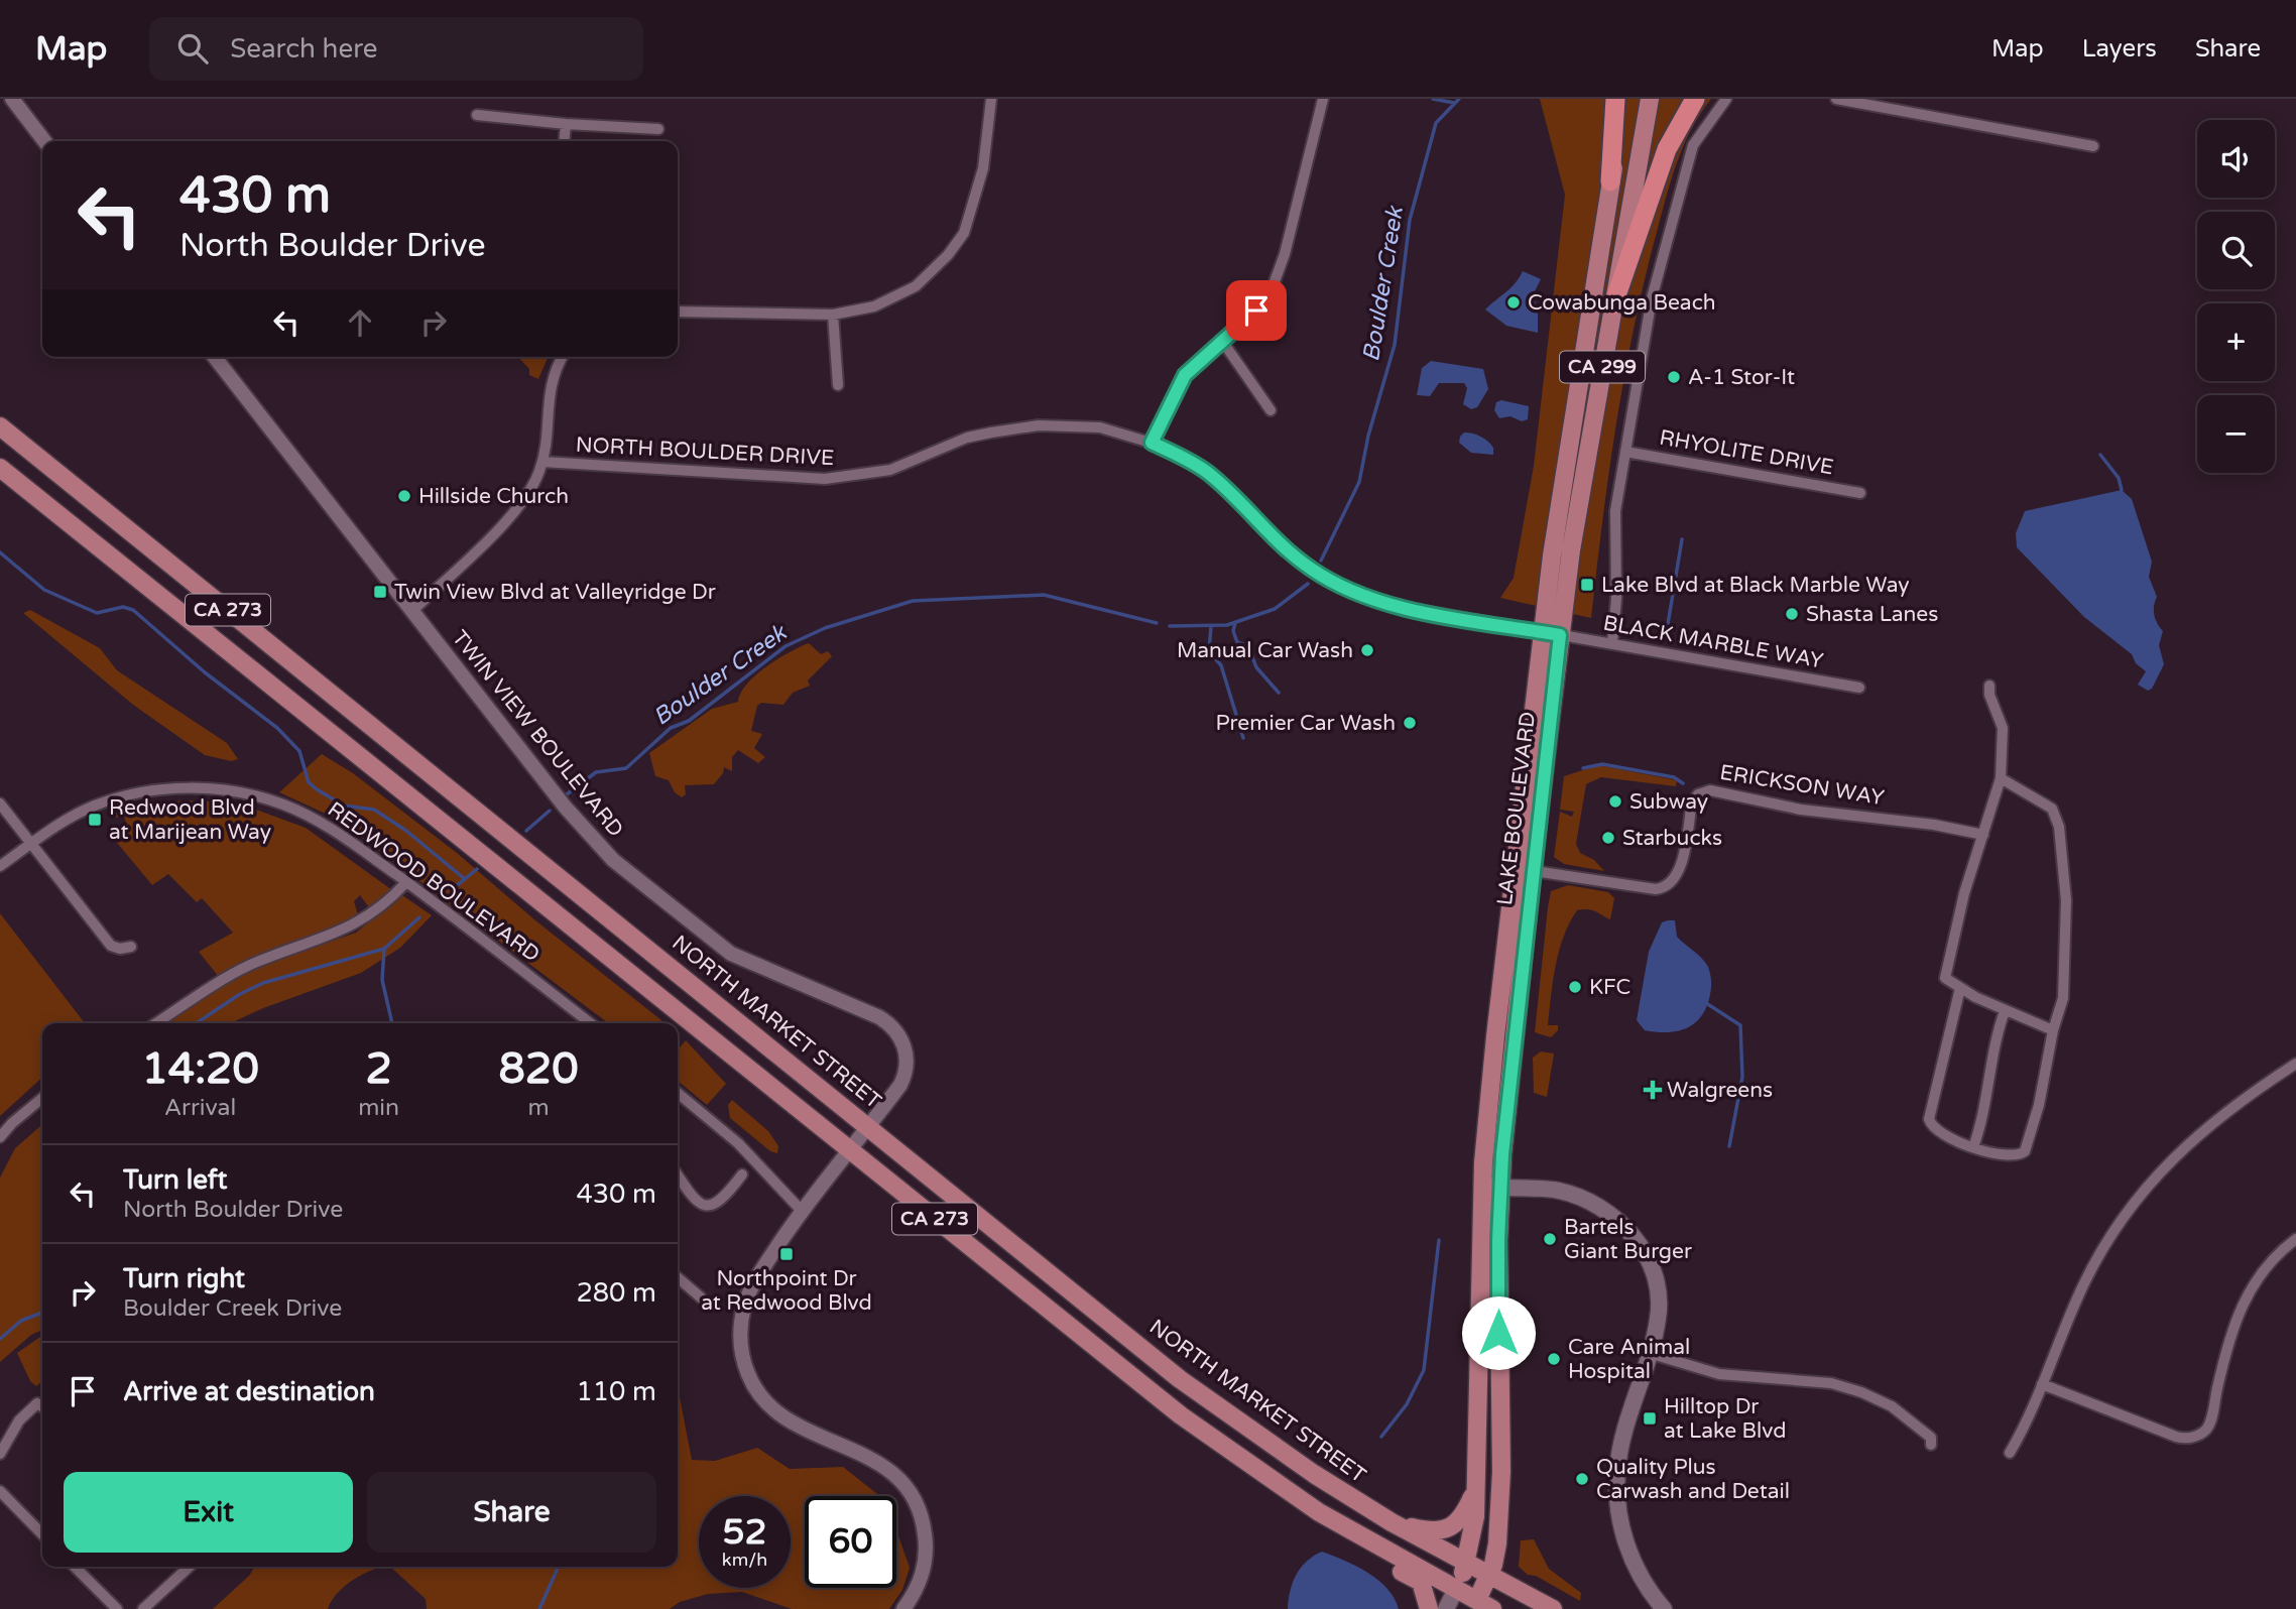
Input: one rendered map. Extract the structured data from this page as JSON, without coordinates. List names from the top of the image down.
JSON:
{
  "streets": {
    "main road": [
      "CA 299",
      "CA 273",
      "LAKE BOULEVARD",
      "NORTH MARKET STREET"
    ],
    "street": [
      "NORTH BOULDER DRIVE",
      "RHYOLITE DRIVE",
      "BLACK MARBLE WAY",
      "TWIN VIEW BOULEVARD",
      "ERICKSON WAY",
      "REDWOOD BOULEVARD"
    ]
  },
  "crossings": [
    ["NORTH BOULDER DRIVE", "BLACK MARBLE WAY"],
    ["NORTH BOULDER DRIVE", "LAKE BOULEVARD"],
    ["CA 273", "TWIN VIEW BOULEVARD"],
    ["CA 273", "LAKE BOULEVARD"],
    ["BLACK MARBLE WAY", "LAKE BOULEVARD"],
    ["TWIN VIEW BOULEVARD", "NORTH MARKET STREET"],
    ["ERICKSON WAY", "LAKE BOULEVARD"],
    ["LAKE BOULEVARD", "NORTH MARKET STREET"]
  ],
  "water": ["Boulder Creek"],
  "places": {
    "other": [
      "Cowabunga Beach",
      "A-1 Stor-It",
      "Hillside Church",
      "Shasta Lanes",
      "Manual Car Wash",
      "Premier Car Wash",
      "Subway",
      "Starbucks",
      "KFC",
      "Bartels Giant Burger",
      "Care Animal Hospital",
      "Quality Plus Carwash and Detail"
    ],
    "transit": [
      "Lake Blvd at Black Marble Way",
      "Twin View Blvd at Valleyridge Dr",
      "Redwood Blvd at Marijean Way",
      "Northpoint Dr at Redwood Blvd",
      "Hilltop Dr at Lake Blvd"
    ],
    "health": ["Walgreens"]
  },
  "page": {
    "header": "Map",
    "search": "Search here",
    "nav": ["Map", "Layers", "Share"],
    "map_buttons": ["+", "−"],
    "turn": ["430 m", "North Boulder Drive"],
    "eta": [
      "14:20",
      "Arrival",
      "2",
      "min",
      "820",
      "m"
    ],
    "list": [
      {
        "name": "Turn left",
        "note": "North Boulder Drive",
        "value": "430 m"
      },
      {
        "name": "Turn right",
        "note": "Boulder Creek Drive",
        "value": "280 m"
      },
      {
        "name": "Arrive at destination",
        "value": "110 m"
      }
    ],
    "buttons": ["Exit", "Share"],
    "speed": "52 km/h",
    "limit": "60"
  }
}
